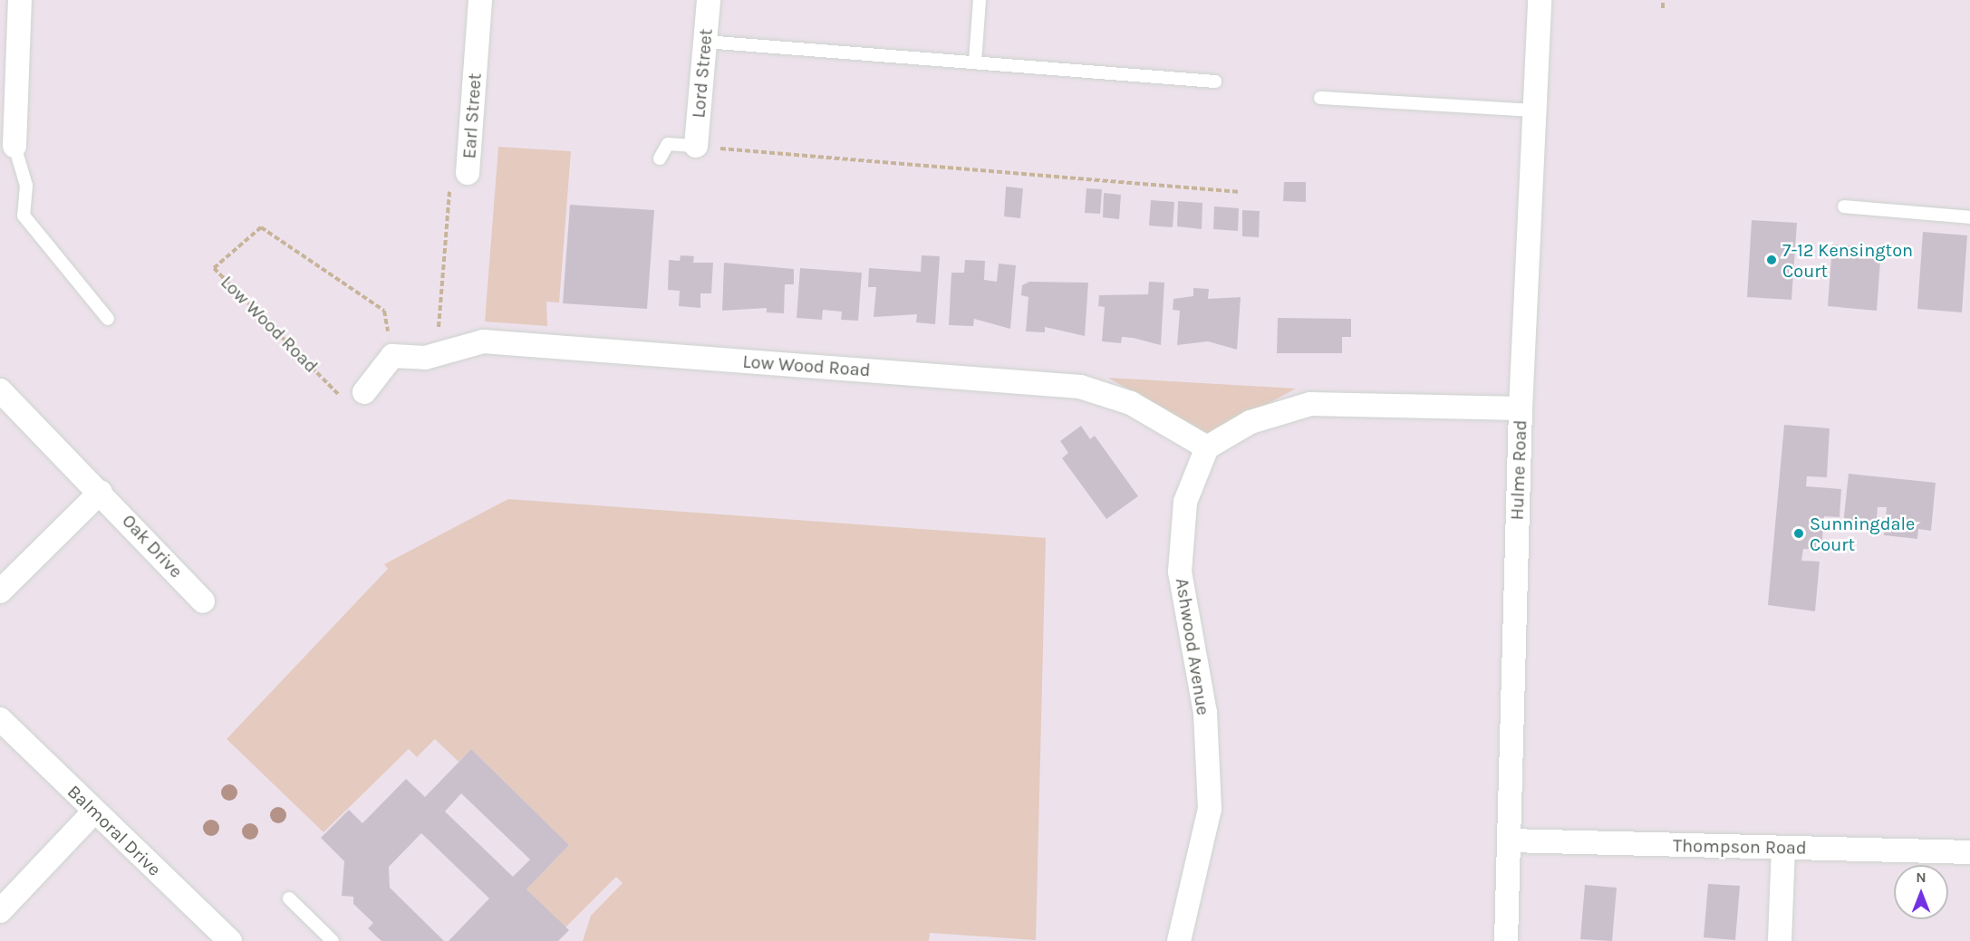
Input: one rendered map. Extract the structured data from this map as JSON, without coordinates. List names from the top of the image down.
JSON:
{
  "streets": {
    "street": [
      "Lord Street",
      "Earl Street",
      "Low Wood Road",
      "Hulme Road",
      "Oak Drive",
      "Ashwood Avenue",
      "Balmoral Drive",
      "Thompson Road"
    ]
  },
  "crossings": [
    ["Earl Street", "Low Wood Road"],
    ["Low Wood Road", "Ashwood Avenue"],
    ["Hulme Road", "Thompson Road"]
  ],
  "places": ["7-12 Kensington Court", "Sunningdale Court"],
  "north": "top"
}
